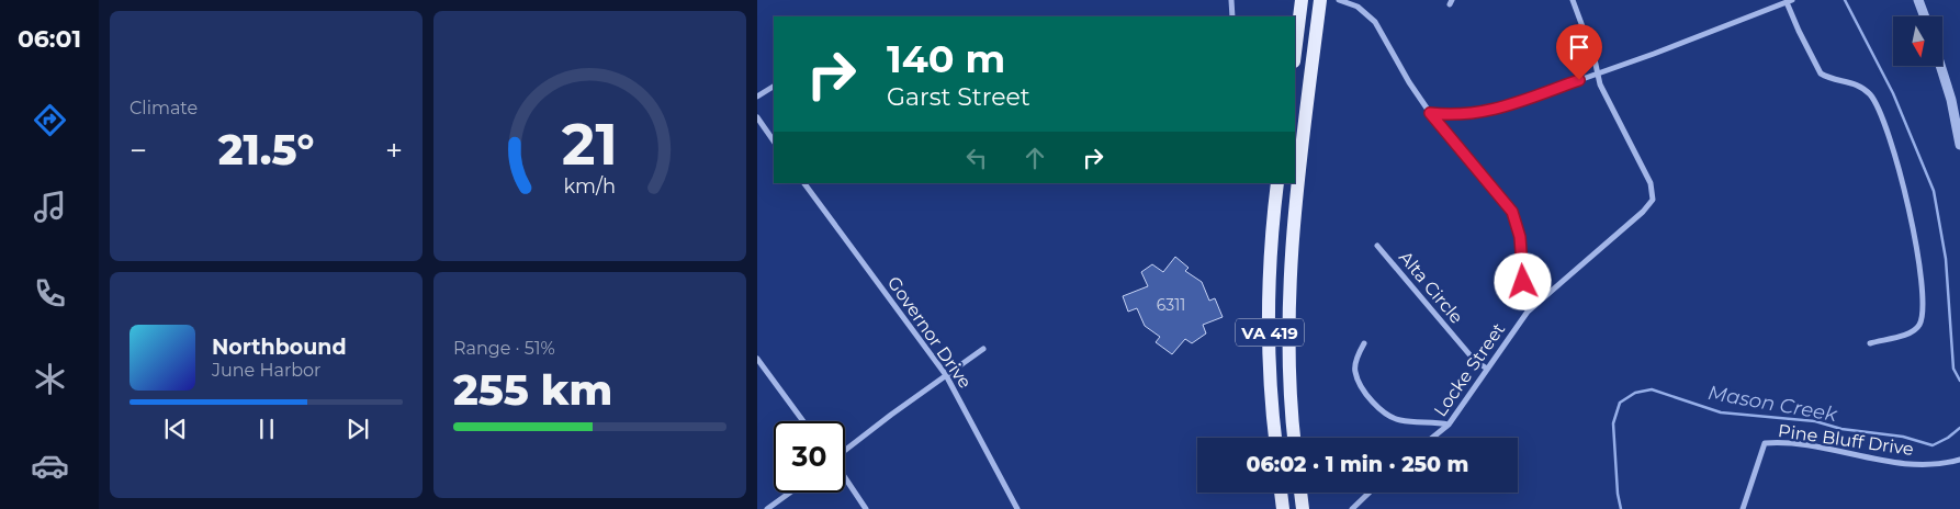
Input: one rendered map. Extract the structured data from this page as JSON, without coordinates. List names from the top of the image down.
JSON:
{
  "streets": {
    "main road": ["VA 419"],
    "street": [
      "Alta Circle",
      "Governor Drive",
      "Locke Street",
      "Pine Bluff Drive"
    ]
  },
  "crossings": [
    ["Alta Circle", "Locke Street"]
  ],
  "water": ["Mason Creek"],
  "house_numbers": ["6311"],
  "north": "bottom",
  "page": {
    "tabs": "06:01",
    "tile": [
      "Climate",
      ["Range · 51%", "255 km"]
    ],
    "turn": ["140 m", "Garst Street"],
    "heat": ["−", "21.5°", "+"],
    "song": ["Northbound", "June Harbor"],
    "limit": "30",
    "trip": "06:02 · 1 min · 250 m",
    "gauge": ["21", "km/h"]
  }
}
